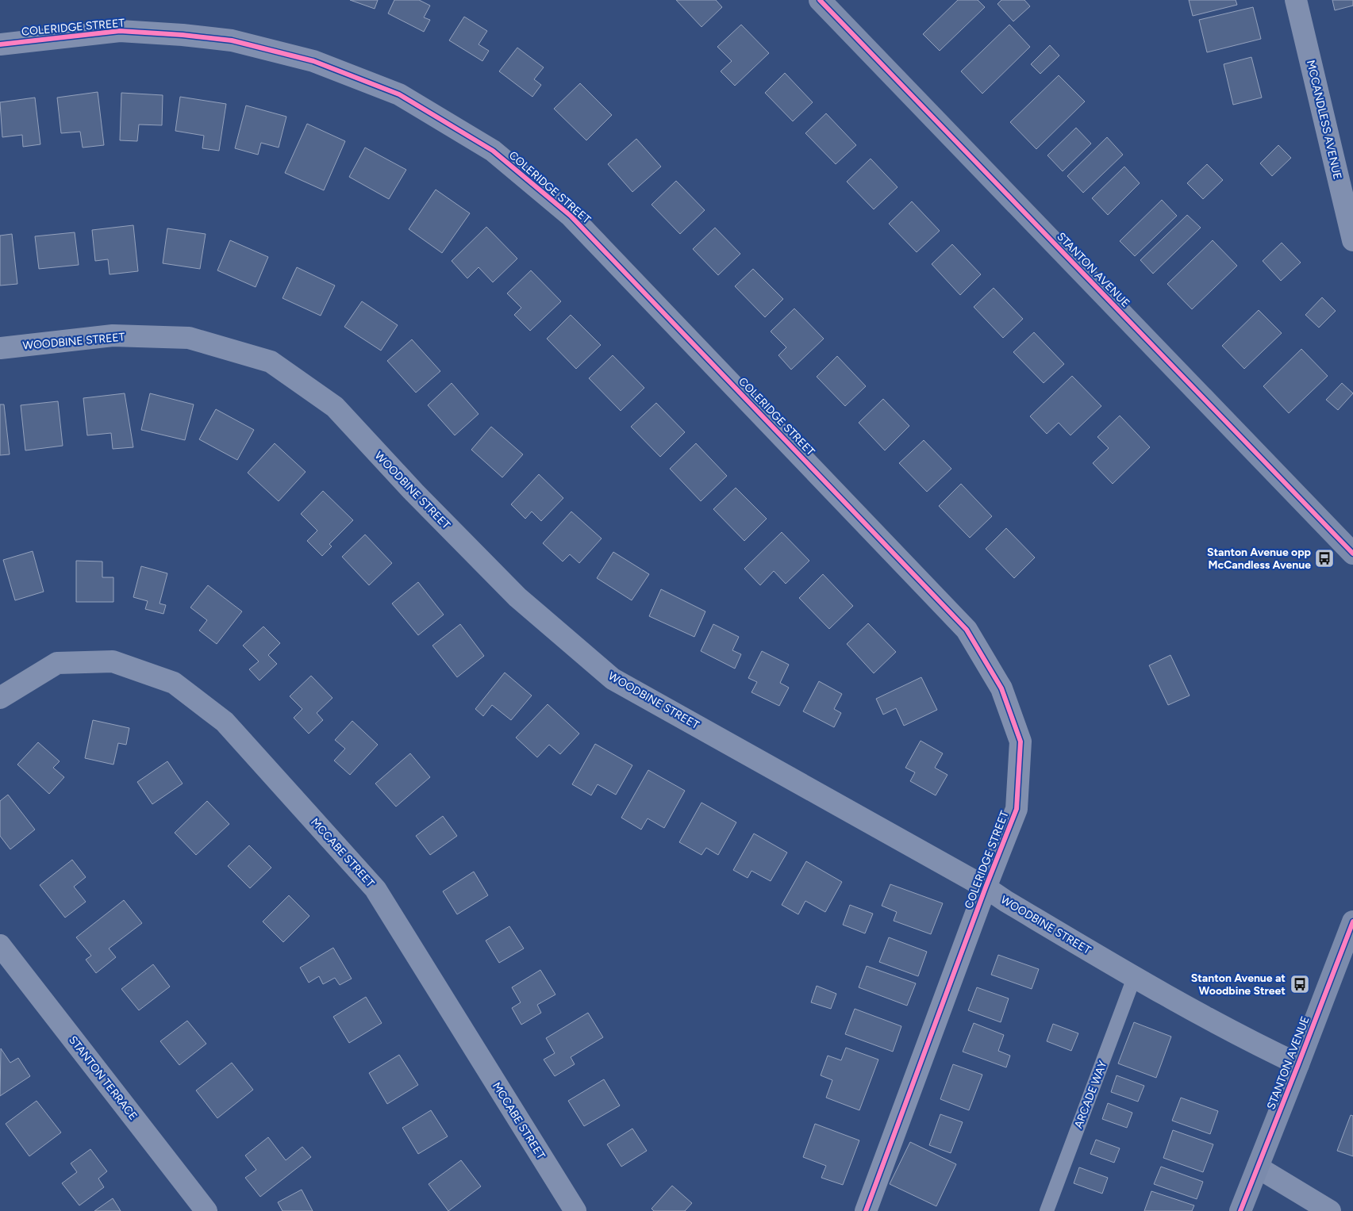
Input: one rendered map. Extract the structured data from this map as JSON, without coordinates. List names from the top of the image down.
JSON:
{
  "streets": {
    "street": [
      "COLERIDGE STREET",
      "MCCANDLESS AVENUE",
      "STANTON AVENUE",
      "WOODBINE STREET",
      "MCCABE STREET",
      "STANTON TERRACE"
    ],
    "lane": ["ARCADE WAY"]
  },
  "crossings": [
    ["COLERIDGE STREET", "WOODBINE STREET"],
    ["STANTON AVENUE", "WOODBINE STREET"],
    ["WOODBINE STREET", "ARCADE WAY"]
  ],
  "places": {
    "bus stop": ["Stanton Avenue opp McCandless Avenue", "Stanton Avenue at Woodbine Street"]
  }
}
